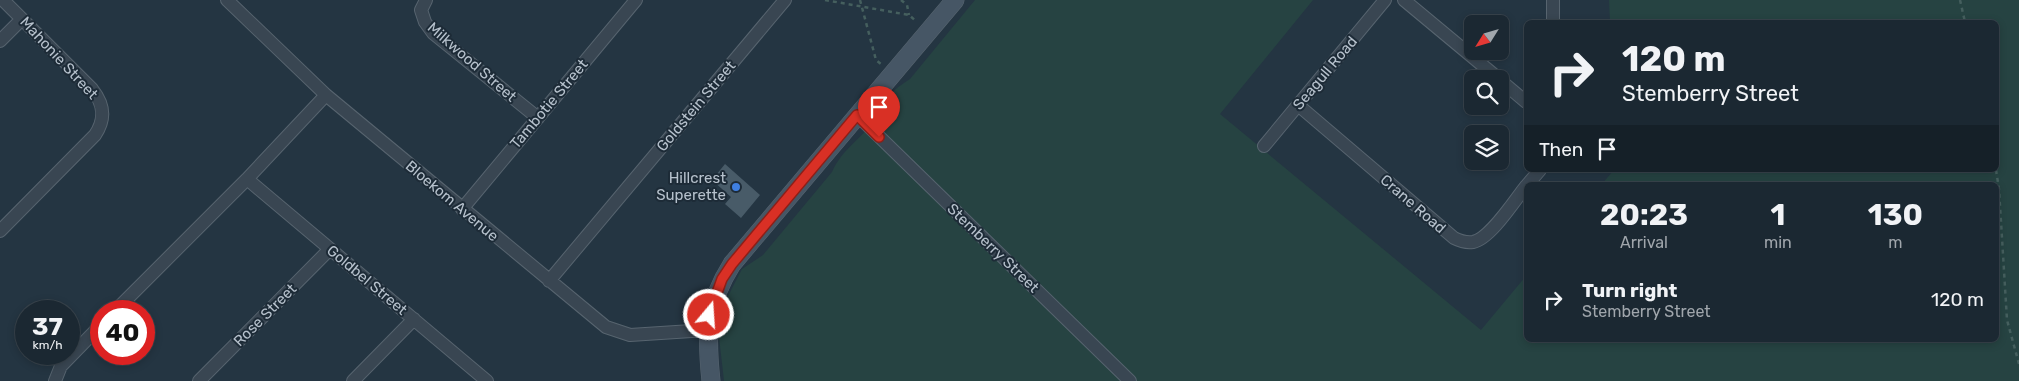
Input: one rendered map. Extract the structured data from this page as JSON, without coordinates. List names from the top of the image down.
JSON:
{
  "streets": {
    "street": [
      "Mahonie Street",
      "Milkwood Street",
      "Seagull Road",
      "Tambotie Street",
      "Goldstein Street",
      "Bloekom Avenue",
      "Crane Road",
      "Stemberry Street",
      "Goldbel Street",
      "Rose Street"
    ]
  },
  "crossings": [
    ["Milkwood Street", "Tambotie Street"],
    ["Seagull Road", "Crane Road"],
    ["Tambotie Street", "Bloekom Avenue"],
    ["Goldstein Street", "Bloekom Avenue"],
    ["Goldbel Street", "Rose Street"]
  ],
  "places": ["Hillcrest Superette"],
  "north": "bottom left",
  "page": {
    "turn": ["120 m", "Stemberry Street"],
    "then": "Then",
    "eta": [
      "20:23",
      "Arrival",
      "1",
      "min",
      "130",
      "m"
    ],
    "list": [
      {
        "name": "Turn right",
        "note": "Stemberry Street",
        "value": "120 m"
      }
    ],
    "speed": "37 km/h",
    "limit": "40"
  }
}
